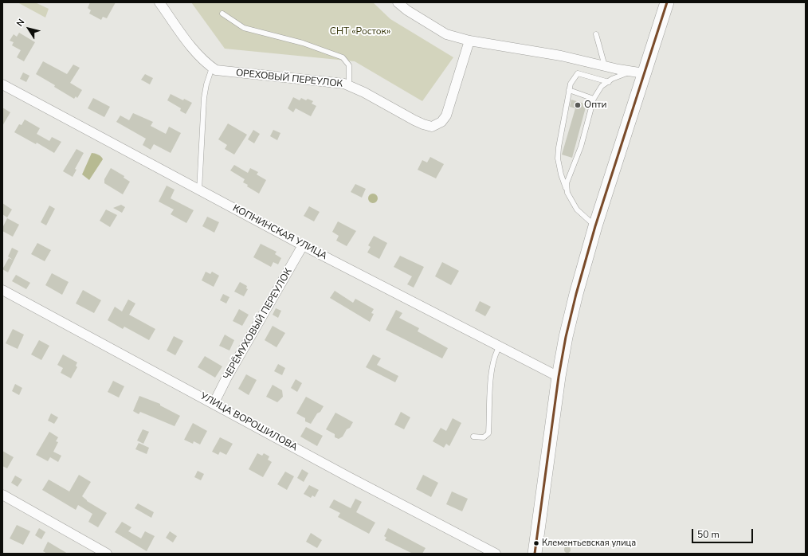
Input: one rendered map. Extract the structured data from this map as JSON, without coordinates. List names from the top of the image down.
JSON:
{
  "streets": {
    "street": [
      "ОРЕХОВЫЙ ПЕРЕУЛОК",
      "КОПНИНСКАЯ УЛИЦА",
      "ЧЕРЁМУХОВЫЙ ПЕРЕУЛОК",
      "УЛИЦА ВОРОШИЛОВА"
    ]
  },
  "crossings": [
    ["КОПНИНСКАЯ УЛИЦА", "ЧЕРЁМУХОВЫЙ ПЕРЕУЛОК"],
    ["ЧЕРЁМУХОВЫЙ ПЕРЕУЛОК", "УЛИЦА ВОРОШИЛОВА"]
  ],
  "parks": ["СНТ «Росток»"],
  "places": ["Опти", "Клементьевская улица"],
  "scale_bar": "50 m",
  "north": "top left"
}
